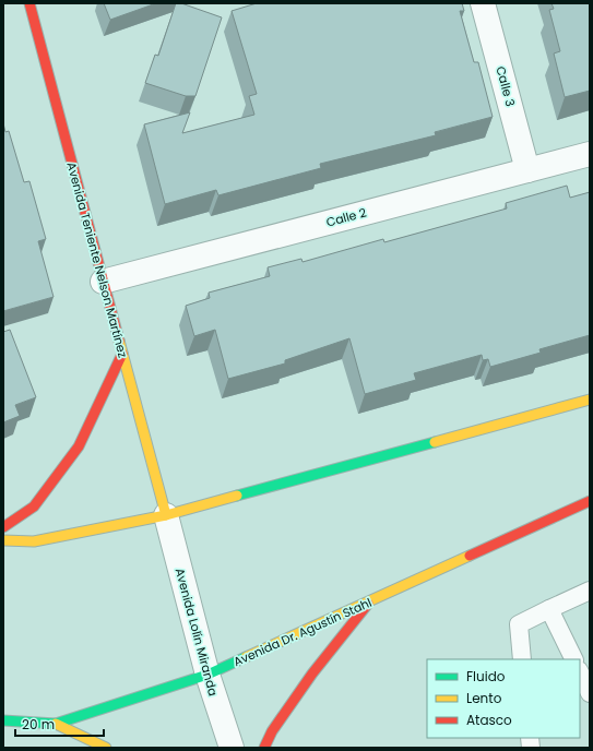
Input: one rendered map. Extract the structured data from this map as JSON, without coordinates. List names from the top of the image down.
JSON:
{
  "streets": {
    "main road": ["Avenida Teniente Nelson Martínez", "Avenida Dr. Agustín Stahl"],
    "street": ["Calle 3", "Calle 2", "Avenida Lolín Miranda"]
  },
  "crossings": [
    ["Calle 3", "Calle 2"],
    ["Calle 2", "Avenida Teniente Nelson Martínez"],
    ["Avenida Teniente Nelson Martínez", "Avenida Lolín Miranda"],
    ["Avenida Lolín Miranda", "Avenida Dr. Agustín Stahl"]
  ],
  "legend": ["Fluido", "Lento", "Atasco"],
  "scale_bar": "20 m"
}
